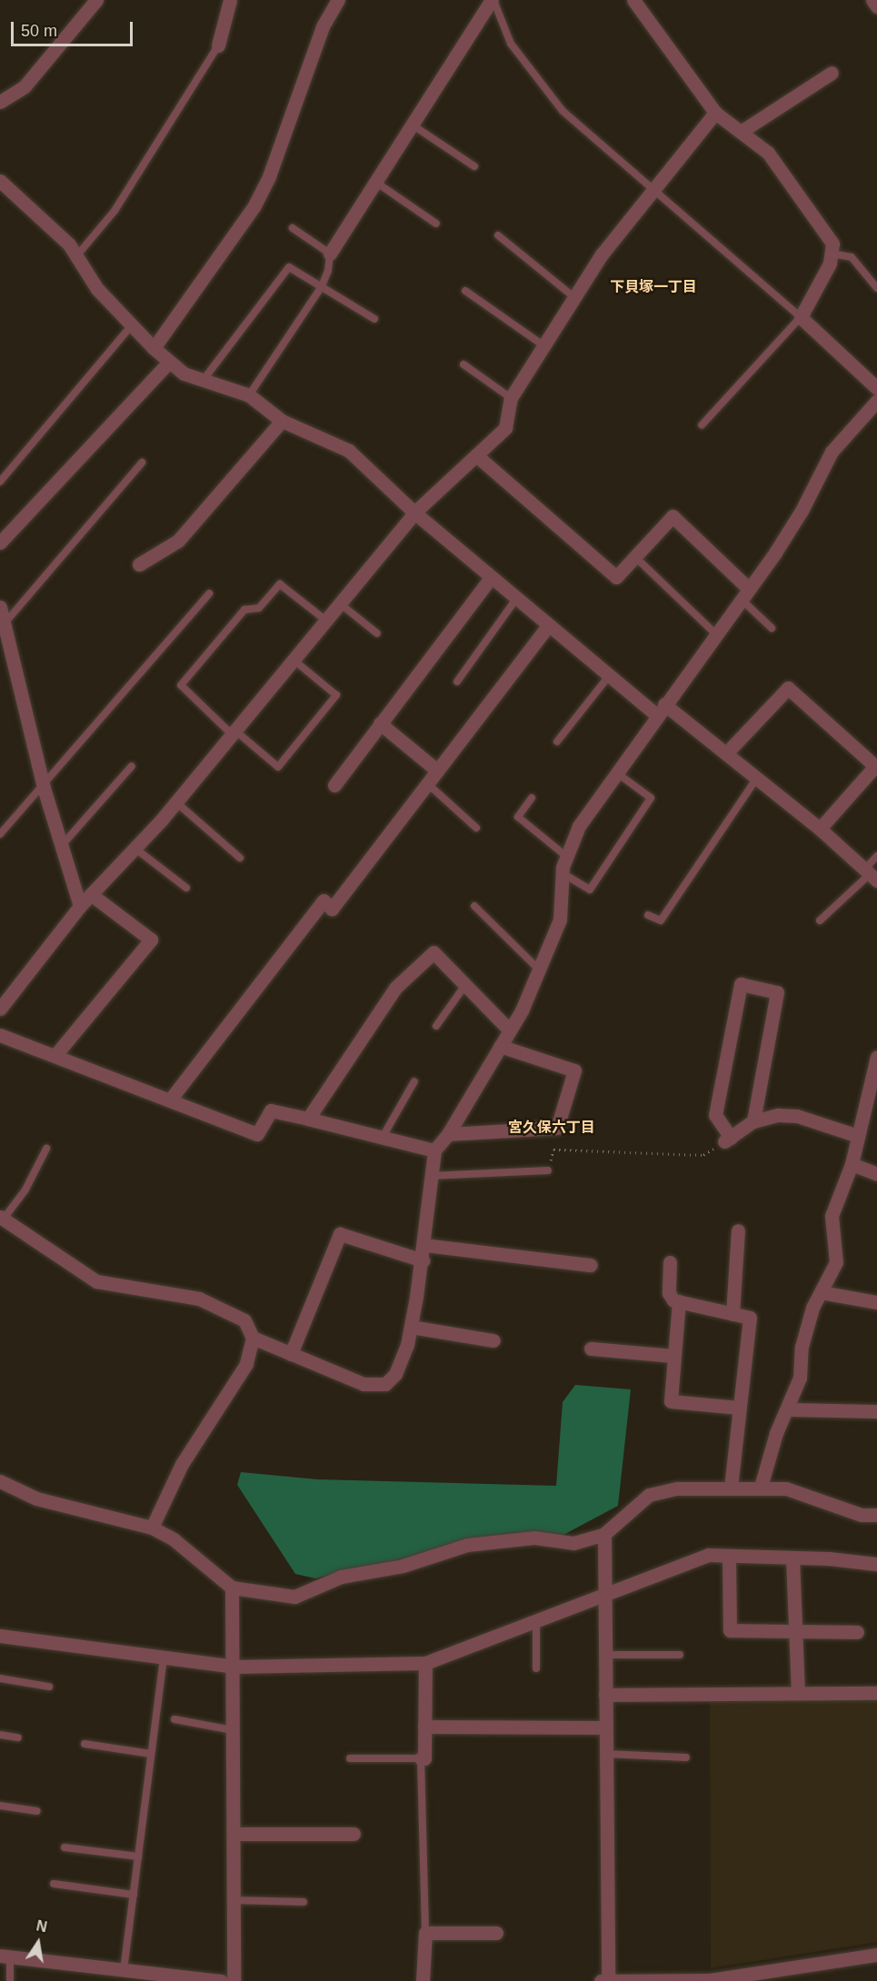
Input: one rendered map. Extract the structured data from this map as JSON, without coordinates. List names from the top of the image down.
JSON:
{
  "districts": ["下貝塚一丁目", "宮久保六丁目"],
  "scale_bar": "50 m",
  "north": "top"
}
